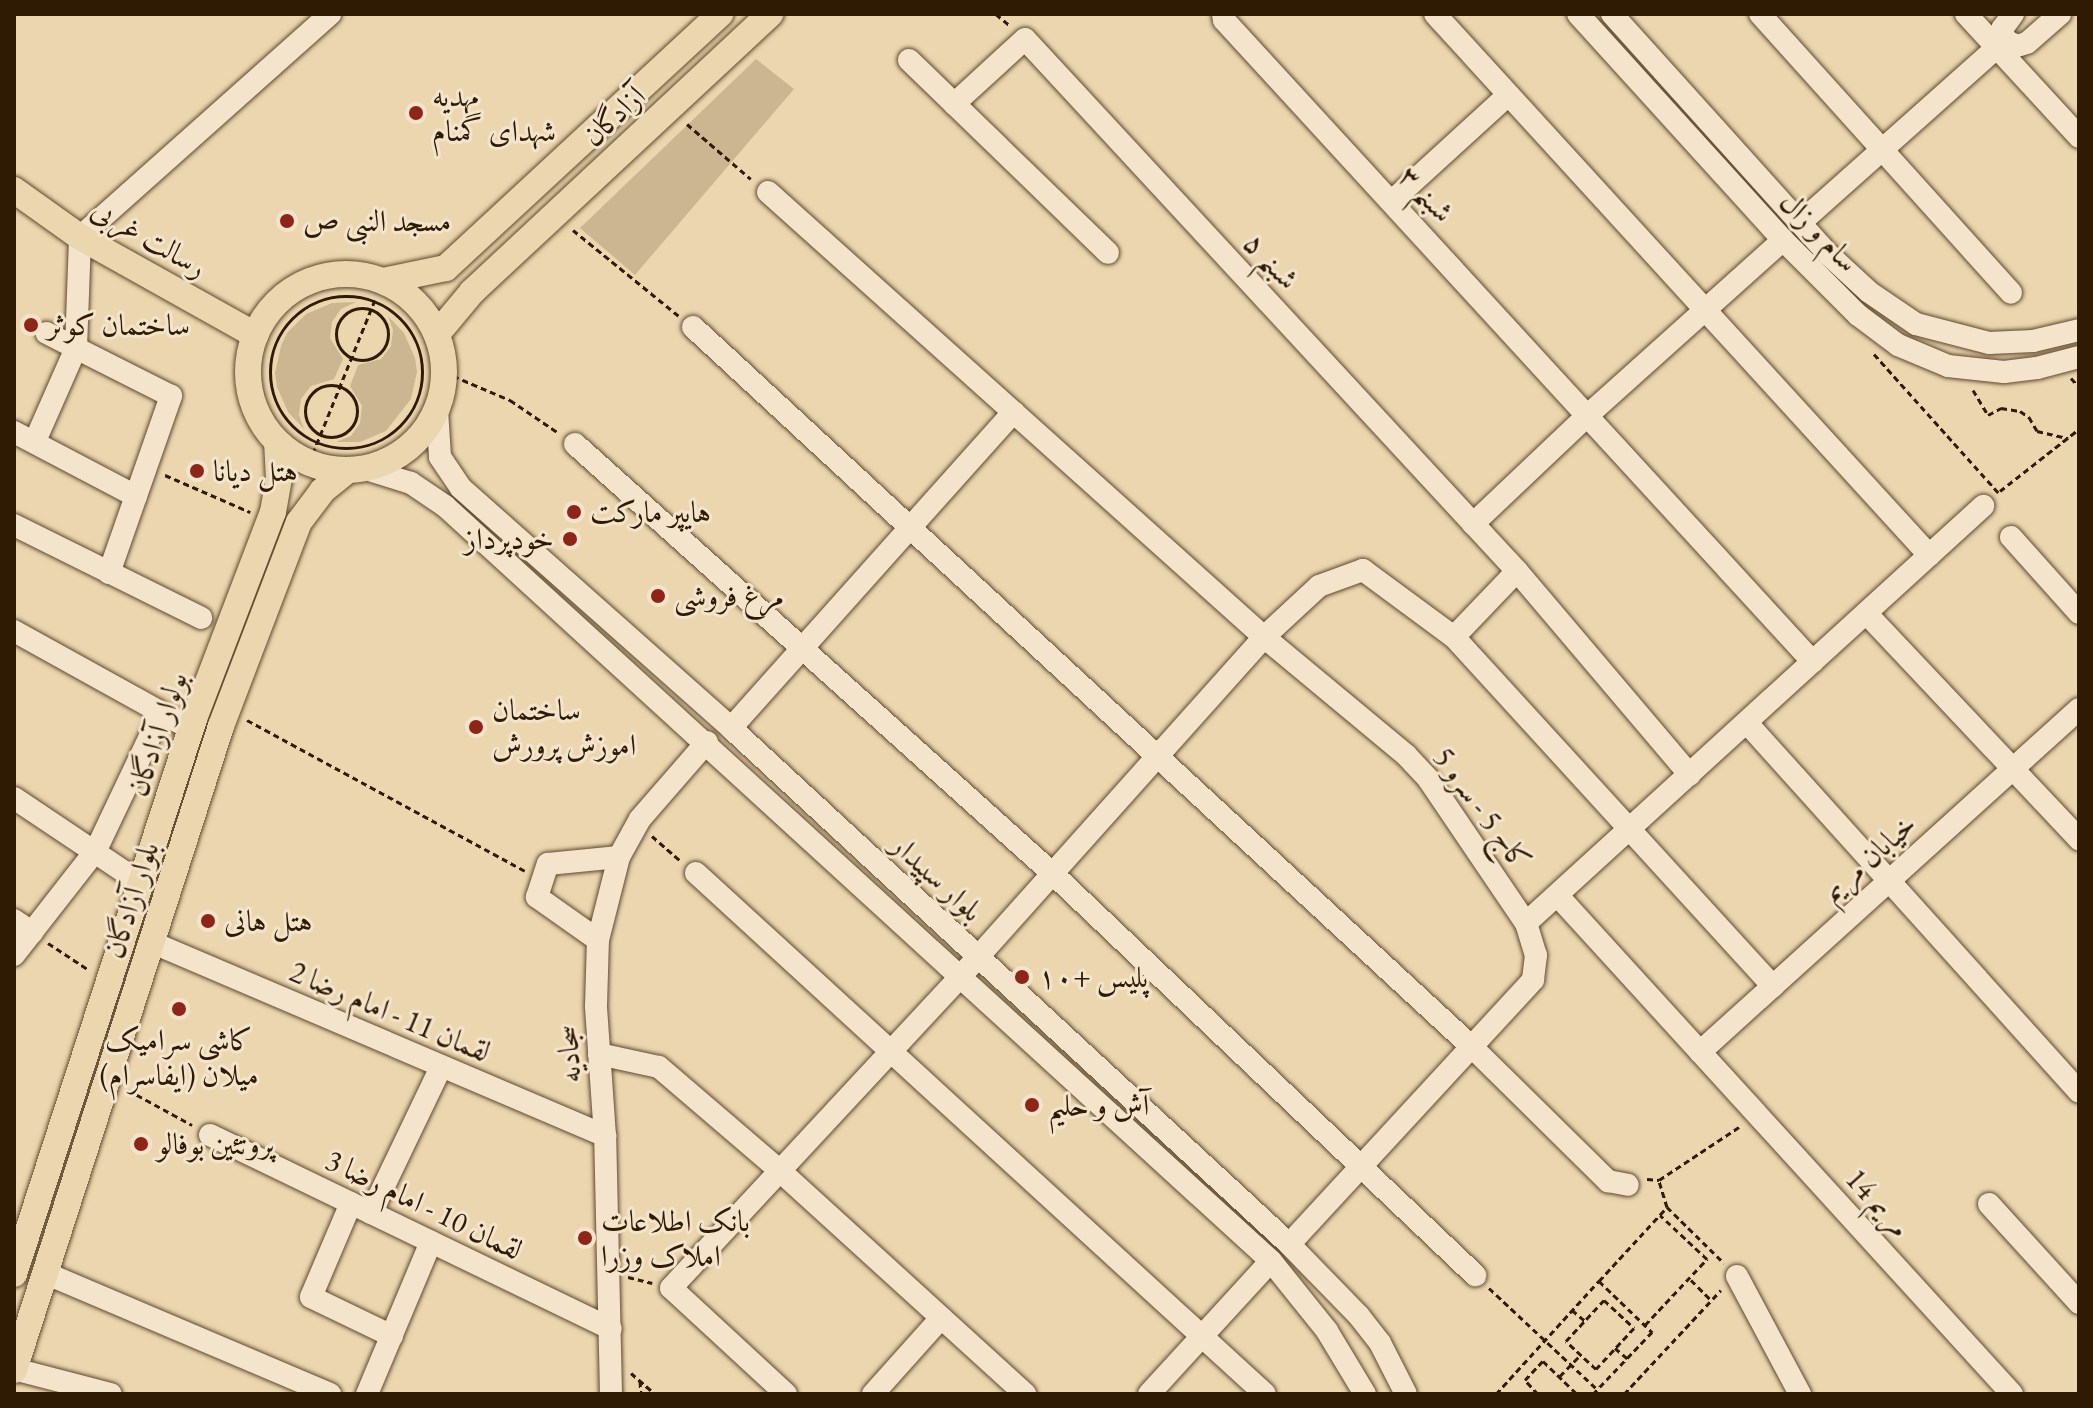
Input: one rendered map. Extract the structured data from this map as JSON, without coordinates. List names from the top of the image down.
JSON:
{
  "streets": {
    "main road": [
      "آزادگان",
      "رسالت غربی",
      "بولوار آزادگان",
      "بلوار آزادگان"
    ],
    "street": [
      "شبنم ۳",
      "سام و زال",
      "شبنم ۵",
      "کاج 5 - سرو 5",
      "خیابان مریم",
      "بلوار سپیدار",
      "لقمان 11 - امام رضا 2",
      "سجادیه",
      "مریم 14",
      "لقمان 10 - امام رضا 3"
    ]
  },
  "crossings": [
    ["خیابان مریم", "مریم 14"],
    ["بلوار سپیدار", "بلوار آزادگان"],
    ["بلوار سپیدار", "سجادیه"],
    ["بلوار آزادگان", "لقمان 11 - امام رضا 2"],
    ["لقمان 11 - امام رضا 2", "سجادیه"],
    ["سجادیه", "لقمان 10 - امام رضا 3"]
  ],
  "places": [
    "مهدیه شهدای گمنام",
    "مسجد النبی ص",
    "ساختمان کوثر",
    "هتل دیانا",
    "هایپر مارکت",
    "خودپرداز",
    "مرغ فروشی",
    "ساختمان اموزش پرورش",
    "هتل هانی",
    "پلیس +۱۰",
    "کاشی سرامیک میلان (ایفاسرام)",
    "آش و حلیم",
    "پروتئین بوفالو",
    "بانک اطلاعات املاک وزرا"
  ]
}
